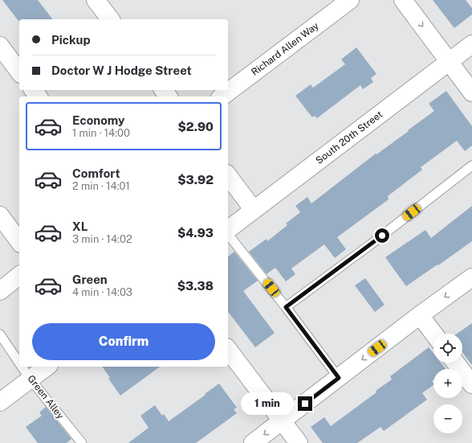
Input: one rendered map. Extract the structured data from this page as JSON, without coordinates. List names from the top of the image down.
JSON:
{
  "streets": {
    "street": ["Richard Allen Way", "South 20th Street"],
    "lane": ["Green Alley"]
  },
  "page": {
    "banner": ["Pickup", "Doctor W J Hodge Street"],
    "list": [
      {
        "name": "Economy",
        "note": "1 min · 14:00",
        "value": "$2.90"
      },
      {
        "name": "Comfort",
        "note": "2 min · 14:01",
        "value": "$3.92"
      },
      {
        "name": "XL",
        "note": "3 min · 14:02",
        "value": "$4.93"
      },
      {
        "name": "Green",
        "note": "4 min · 14:03",
        "value": "$3.38"
      }
    ],
    "buttons": "Confirm",
    "map_buttons": ["+", "−"],
    "bubble": "1 min"
  }
}
